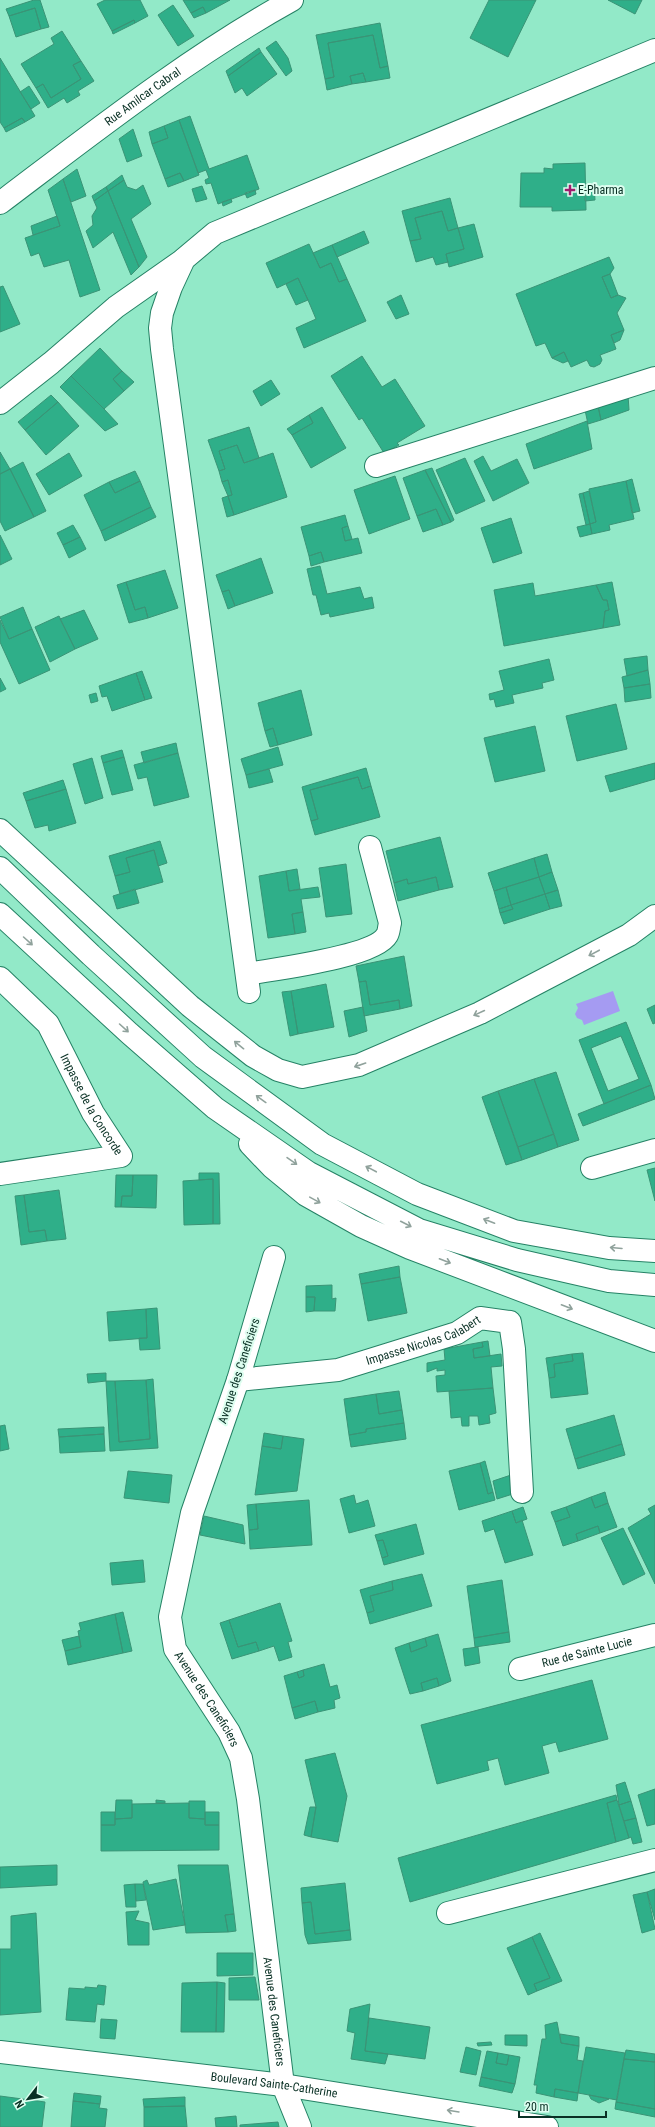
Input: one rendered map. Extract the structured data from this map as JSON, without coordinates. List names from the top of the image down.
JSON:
{
  "streets": {
    "main road": [
      "Rue Amilcar Cabral",
      "Impasse de la Concorde",
      "Impasse Nicolas Calabert",
      "Avenue des Caneficiers",
      "Rue de Sainte Lucie",
      "Boulevard Sainte-Catherine"
    ]
  },
  "crossings": [
    ["Impasse Nicolas Calabert", "Avenue des Caneficiers"],
    ["Avenue des Caneficiers", "Boulevard Sainte-Catherine"]
  ],
  "one_way": ["Boulevard Sainte-Catherine"],
  "places": {
    "health": ["E-Pharma"]
  },
  "scale_bar": "20 m",
  "north": "bottom left"
}
